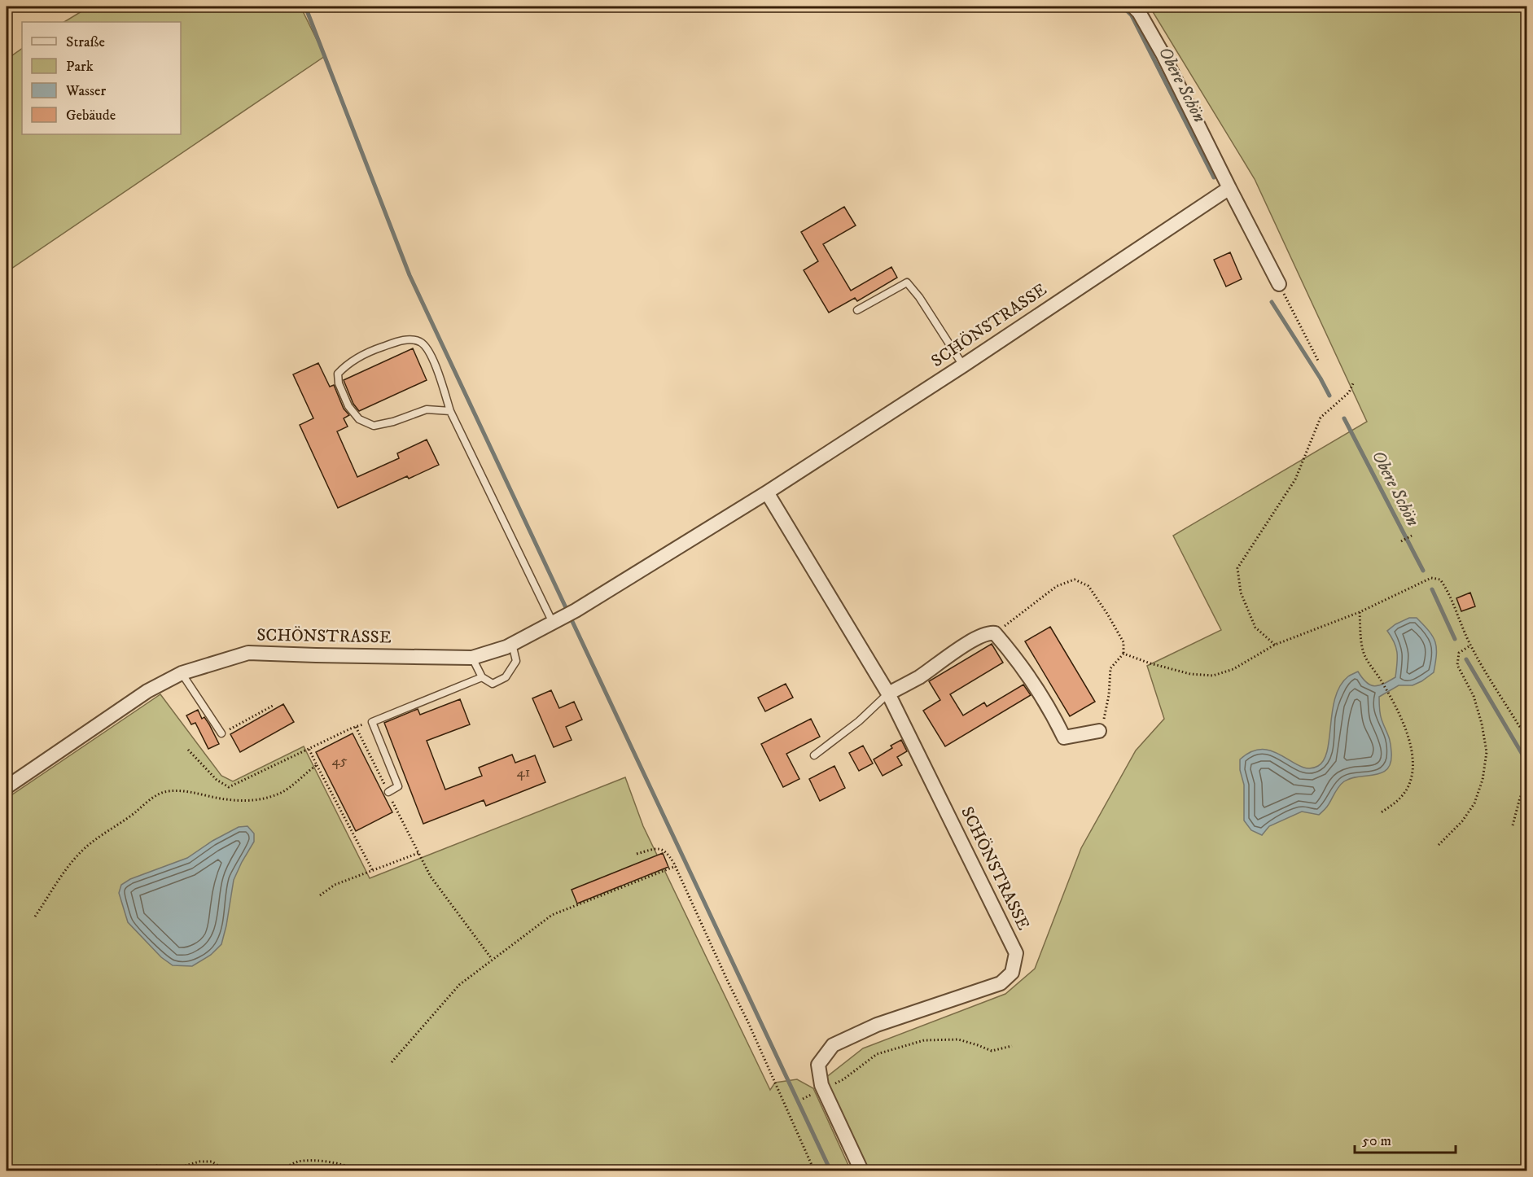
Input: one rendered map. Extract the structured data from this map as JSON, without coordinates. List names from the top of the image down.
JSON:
{
  "streets": {
    "street": ["SCHÖNSTRASSE"]
  },
  "water": ["Obere Schön"],
  "house_numbers": ["45", "41"],
  "legend": [
    "Straße",
    "Park",
    "Wasser",
    "Gebäude"
  ],
  "scale_bar": "50 m"
}
